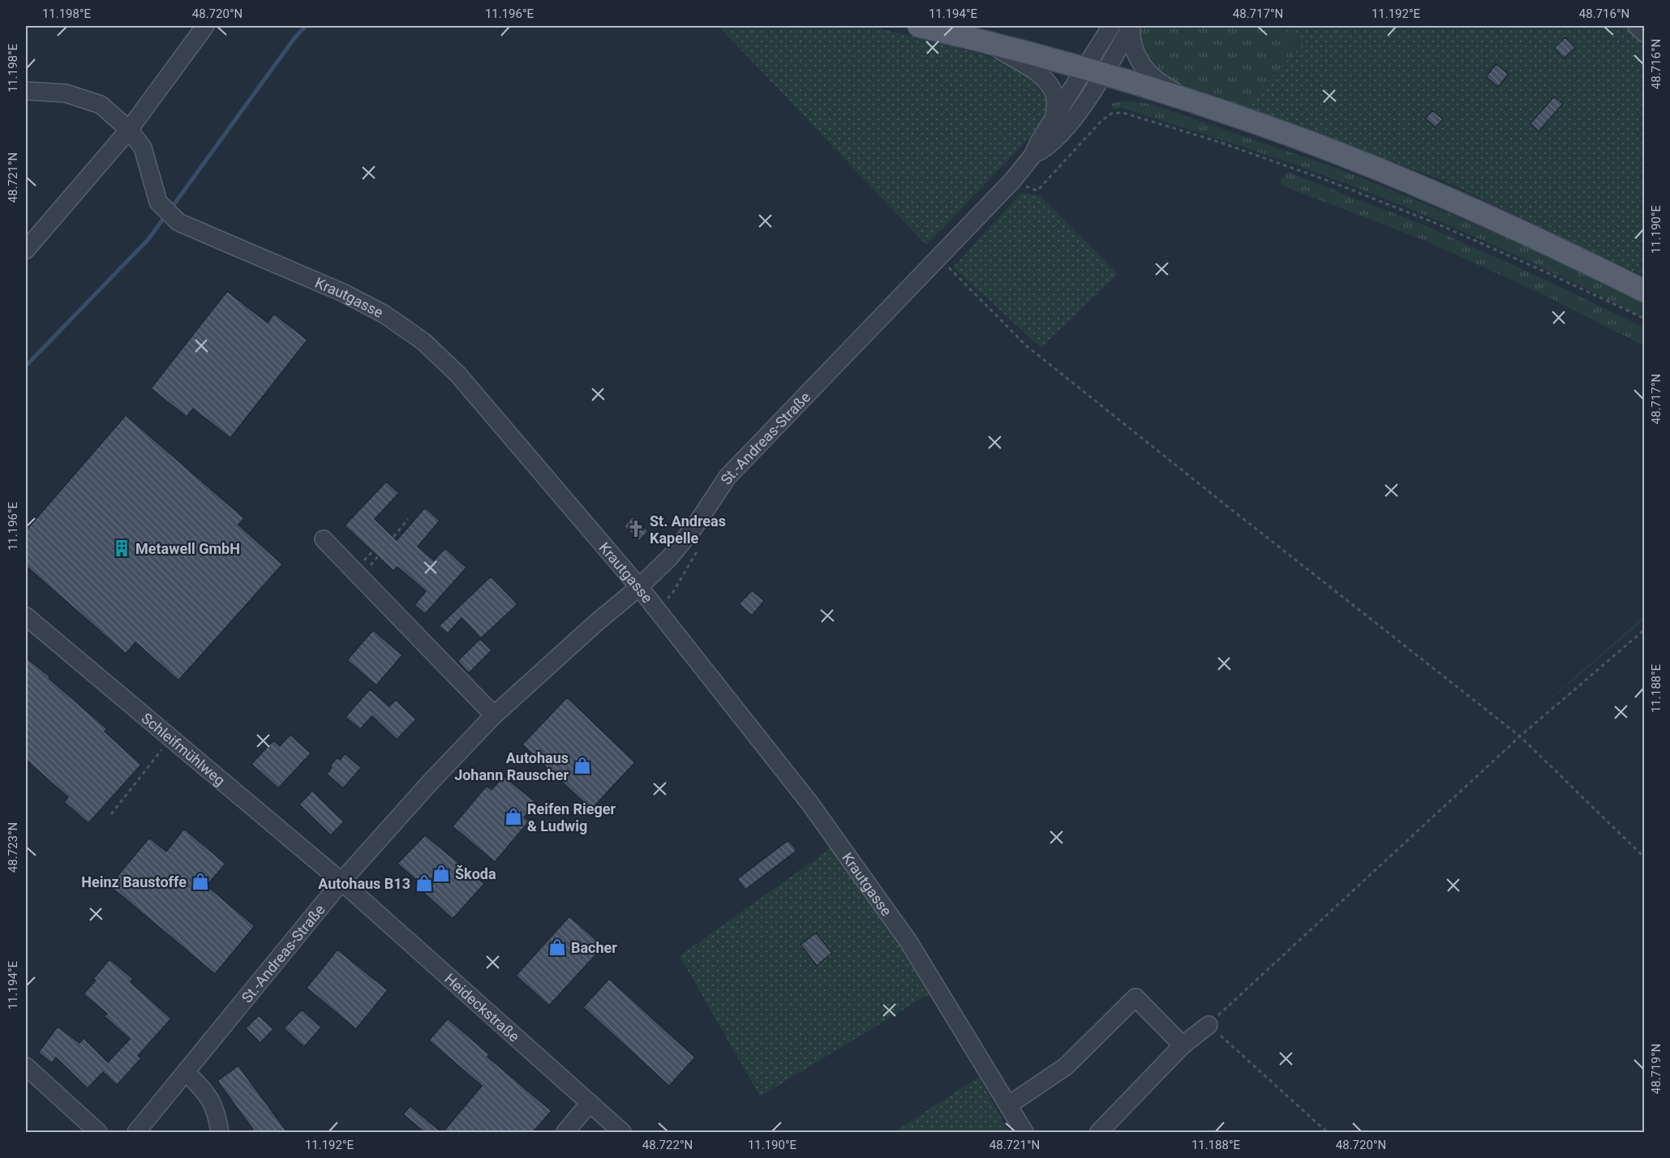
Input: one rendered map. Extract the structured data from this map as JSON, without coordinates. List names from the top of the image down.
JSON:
{
  "streets": {
    "street": [
      "Krautgasse",
      "St.-Andreas-Straße",
      "Schleifmühlweg",
      "Heideckstraße"
    ]
  },
  "crossings": [
    ["Krautgasse", "St.-Andreas-Straße"],
    ["St.-Andreas-Straße", "Schleifmühlweg"],
    ["St.-Andreas-Straße", "Heideckstraße"],
    ["Schleifmühlweg", "Heideckstraße"]
  ],
  "places": {
    "church": ["St. Andreas Kapelle"],
    "building": ["Metawell GmbH"],
    "shop": [
      "Autohaus Johann Rauscher",
      "Reifen Rieger & Ludwig",
      "Škoda",
      "Heinz Baustoffe",
      "Autohaus B13",
      "Bacher"
    ]
  },
  "coordinates": [
    "11.198°E",
    "48.720°N",
    "11.196°E",
    "11.194°E",
    "48.717°N",
    "11.192°E",
    "48.716°N",
    "48.721°N",
    "11.190°E",
    "11.188°E",
    "48.723°N",
    "48.719°N",
    "48.722°N"
  ]
}
